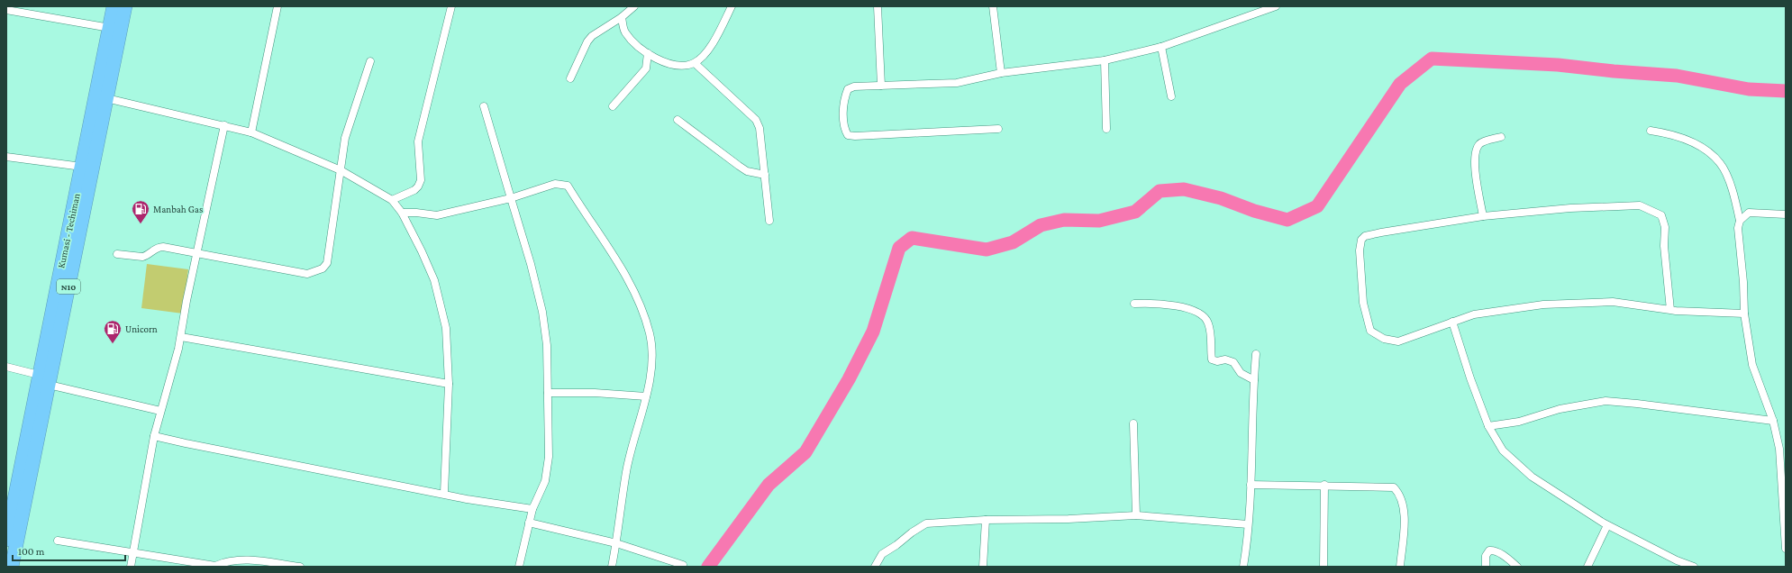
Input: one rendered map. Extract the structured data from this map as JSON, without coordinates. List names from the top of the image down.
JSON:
{
  "streets": {
    "highway": ["Kumasi - Techiman", "N10"]
  },
  "places": {
    "fuel station": ["Manbah Gas", "Unicorn"]
  },
  "scale_bar": "100 m"
}
